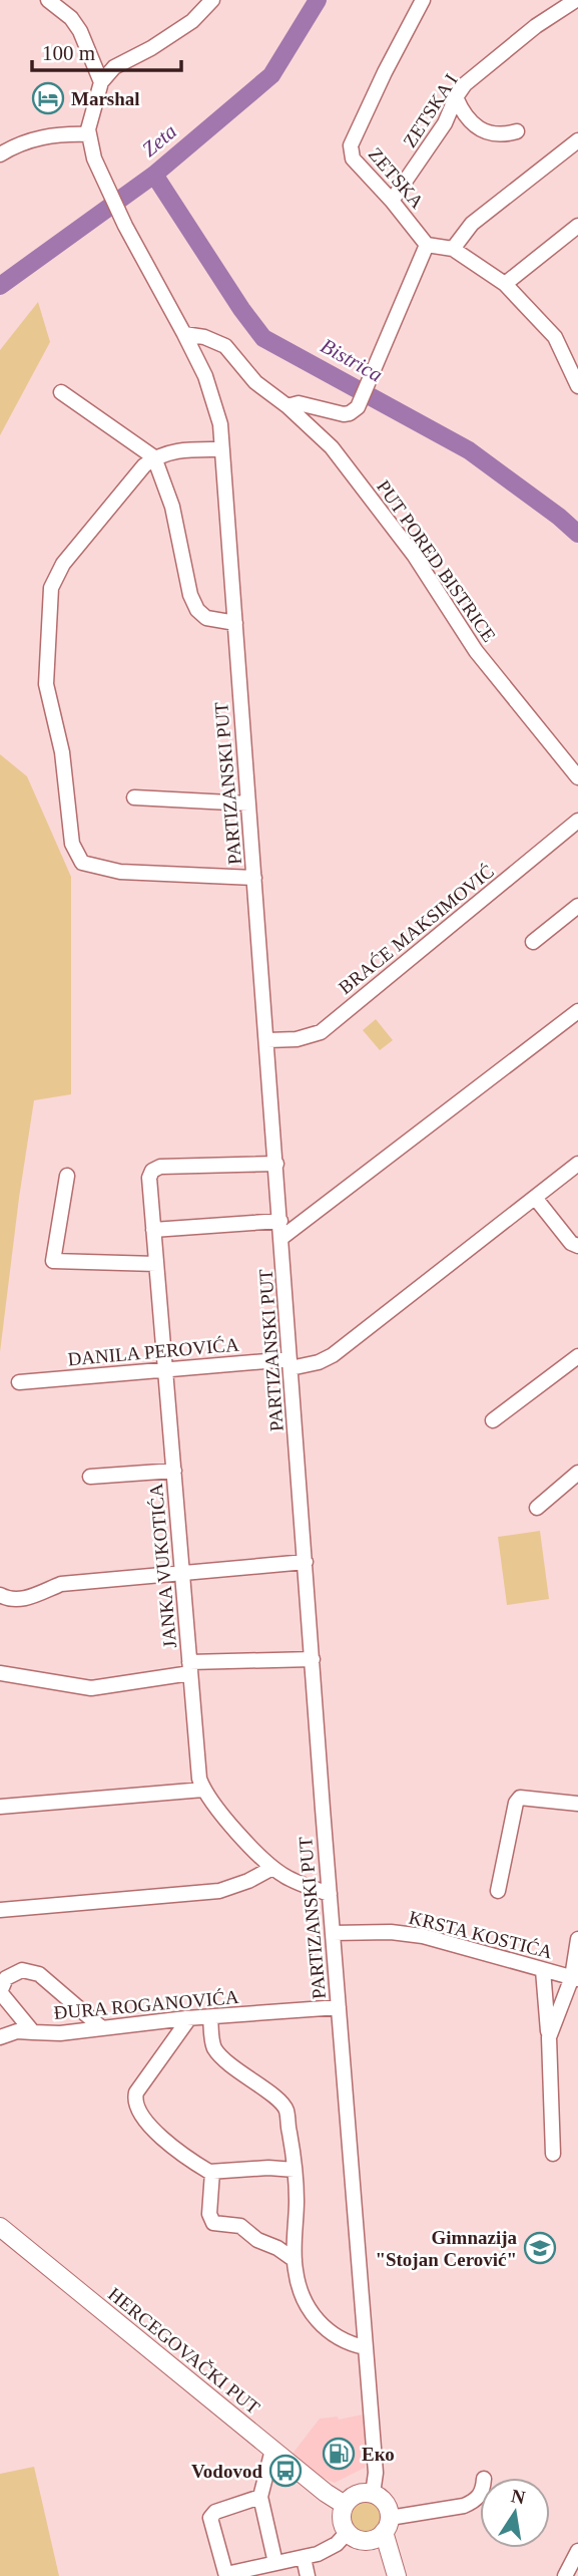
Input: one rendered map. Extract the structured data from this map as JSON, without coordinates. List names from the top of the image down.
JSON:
{
  "streets": {
    "main road": ["HERCEGOVAČKI PUT"],
    "street": [
      "ZETSKA I",
      "ZETSKA",
      "PUT PORED BISTRICE",
      "PARTIZANSKI PUT",
      "BRAĆE MAKSIMOVIĆ",
      "DANILA PEROVIĆA",
      "JANKA VUKOTIĆA",
      "KRSTA KOSTIĆA",
      "ĐURA ROGANOVIĆA"
    ]
  },
  "crossings": [
    ["ZETSKA I", "ZETSKA"],
    ["PUT PORED BISTRICE", "PARTIZANSKI PUT"],
    ["PARTIZANSKI PUT", "BRAĆE MAKSIMOVIĆ"],
    ["PARTIZANSKI PUT", "DANILA PEROVIĆA"],
    ["PARTIZANSKI PUT", "JANKA VUKOTIĆA"],
    ["PARTIZANSKI PUT", "KRSTA KOSTIĆA"],
    ["PARTIZANSKI PUT", "ĐURA ROGANOVIĆA"],
    ["PARTIZANSKI PUT", "HERCEGOVAČKI PUT"],
    ["DANILA PEROVIĆA", "JANKA VUKOTIĆA"]
  ],
  "water": ["Zeta", "Bistrica"],
  "places": {
    "hotel": ["Marshal"],
    "school or university": ["Gimnazija \"Stojan Cerović\""],
    "fuel station": ["Еко"],
    "bus stop": ["Vodovod"]
  },
  "scale_bar": "100 m",
  "north": "top"
}
